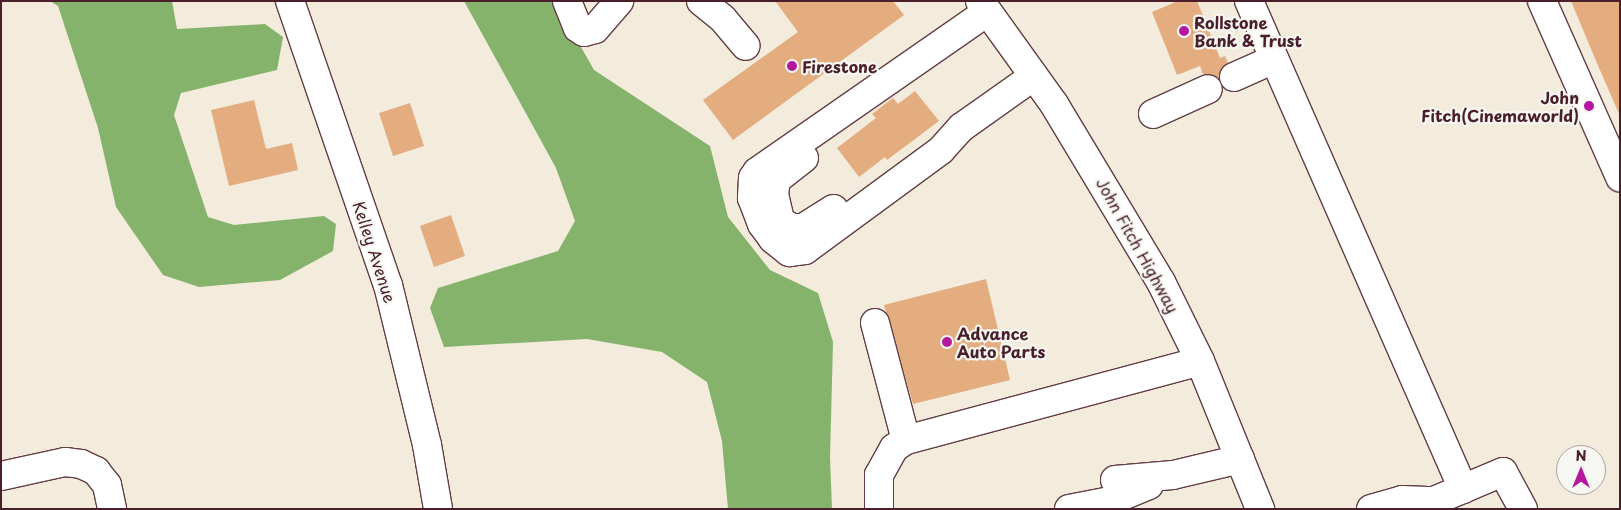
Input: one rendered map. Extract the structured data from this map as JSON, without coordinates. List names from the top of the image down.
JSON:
{
  "streets": {
    "main road": ["John Fitch Highway", "Kelley Avenue"]
  },
  "places": [
    "Rollstone Bank & Trust",
    "Firestone",
    "John Fitch(Cinemaworld)",
    "Advance Auto Parts"
  ],
  "north": "top"
}
